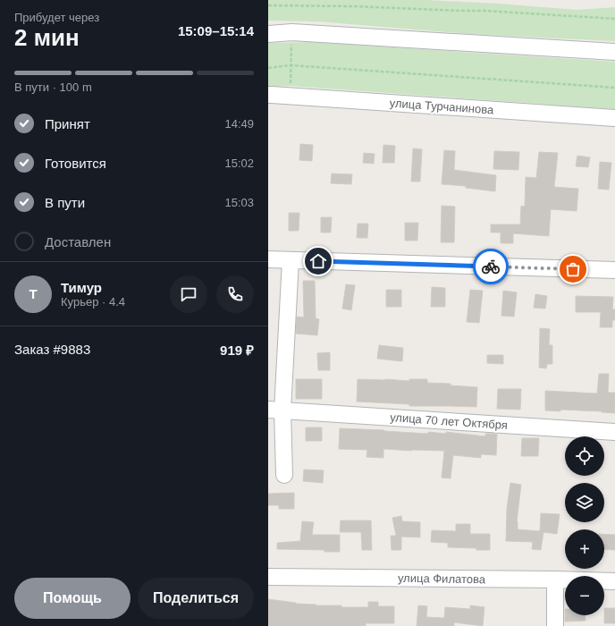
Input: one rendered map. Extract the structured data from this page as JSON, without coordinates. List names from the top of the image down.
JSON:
{
  "streets": {
    "street": ["улица Турчанинова", "улица 70 лет Октября", "улица Филатова"]
  },
  "page": {
    "heading": ["2 мин", "Прибудет через", "15:09–15:14"],
    "panel": [
      "Тимур",
      "Курьер · 4.4",
      "Заказ #9883",
      "919 ₽"
    ],
    "bar": "В пути · 100 m",
    "list": [
      ["Принят", "14:49"],
      ["Готовится", "15:02"],
      ["В пути", "15:03"],
      "Доставлен"
    ],
    "round": "Т",
    "map_buttons": ["+", "−"],
    "buttons": ["Помощь", "Поделиться"]
  }
}
